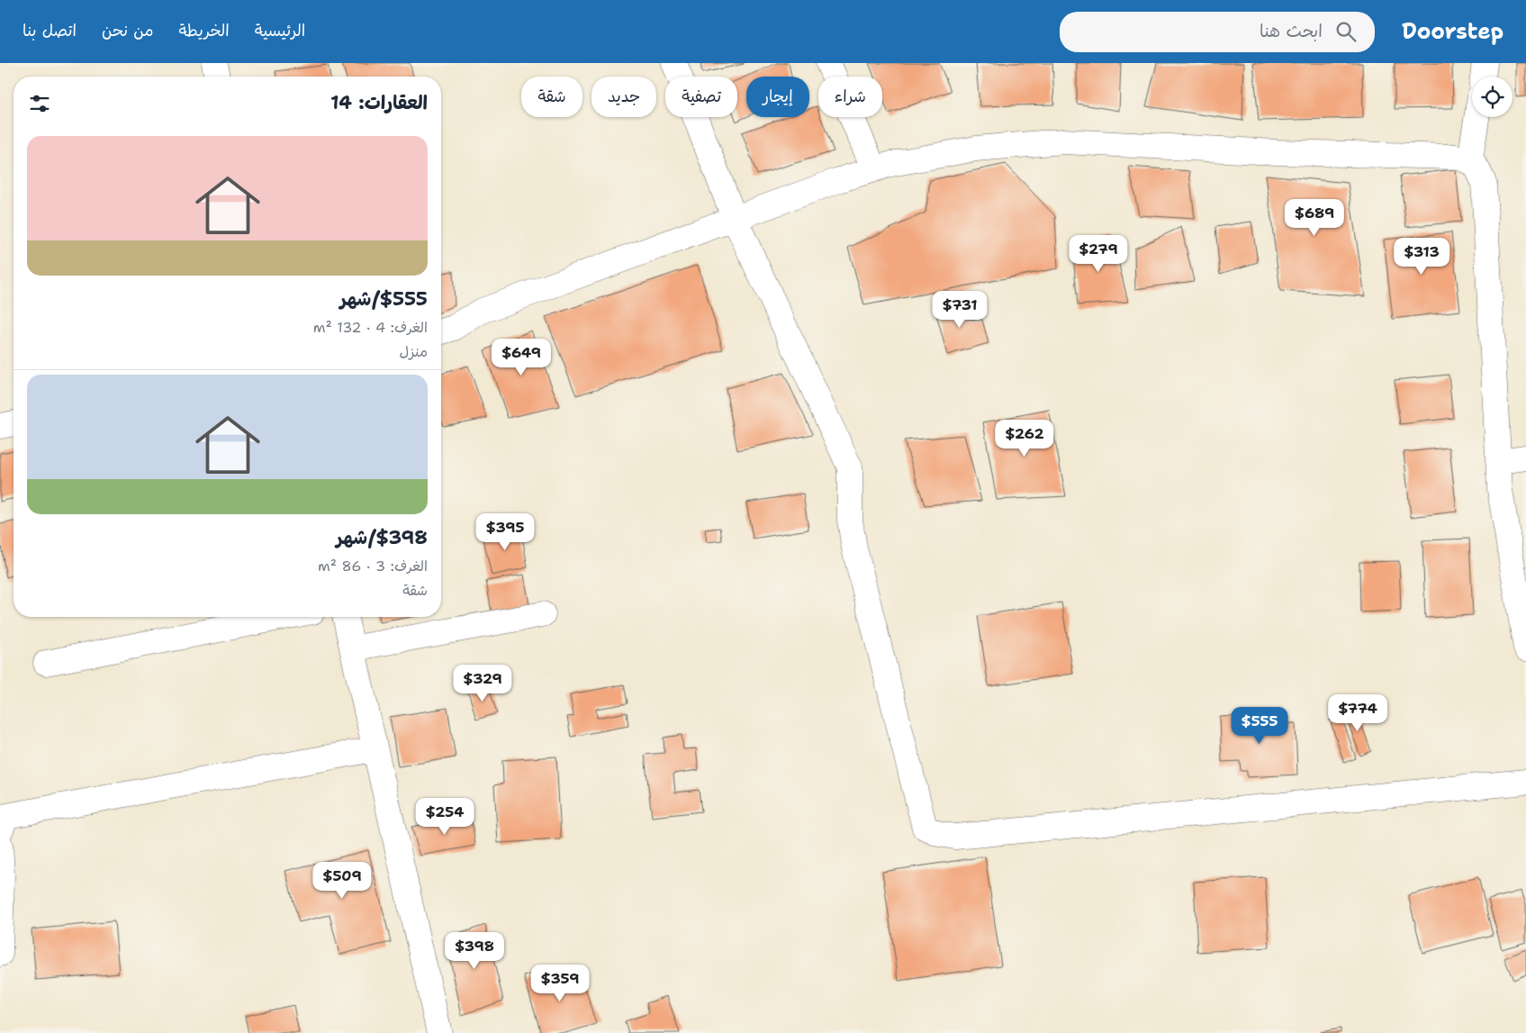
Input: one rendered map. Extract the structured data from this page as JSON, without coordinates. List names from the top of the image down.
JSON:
{
  "page": {
    "header": "Doorstep",
    "search": "ابحث هنا",
    "nav": [
      "الرئيسية",
      "الخريطة",
      "من نحن",
      "اتصل بنا"
    ],
    "chip": [
      "شراء",
      "إيجار",
      "تصفية",
      "جديد",
      "شقة"
    ],
    "heading": "العقارات: 14",
    "list": [
      {
        "name": "$555/شهر",
        "note": "الغرف: 4 · 132 m² · منزل"
      },
      {
        "name": "$398/شهر",
        "note": "الغرف: 3 · 86 m² · شقة"
      }
    ],
    "price": [
      "$689",
      "$279",
      "$313",
      "$731",
      "$649",
      "$262",
      "$395",
      "$329",
      "$774",
      "$555",
      "$254",
      "$509",
      "$398",
      "$359"
    ]
  }
}
